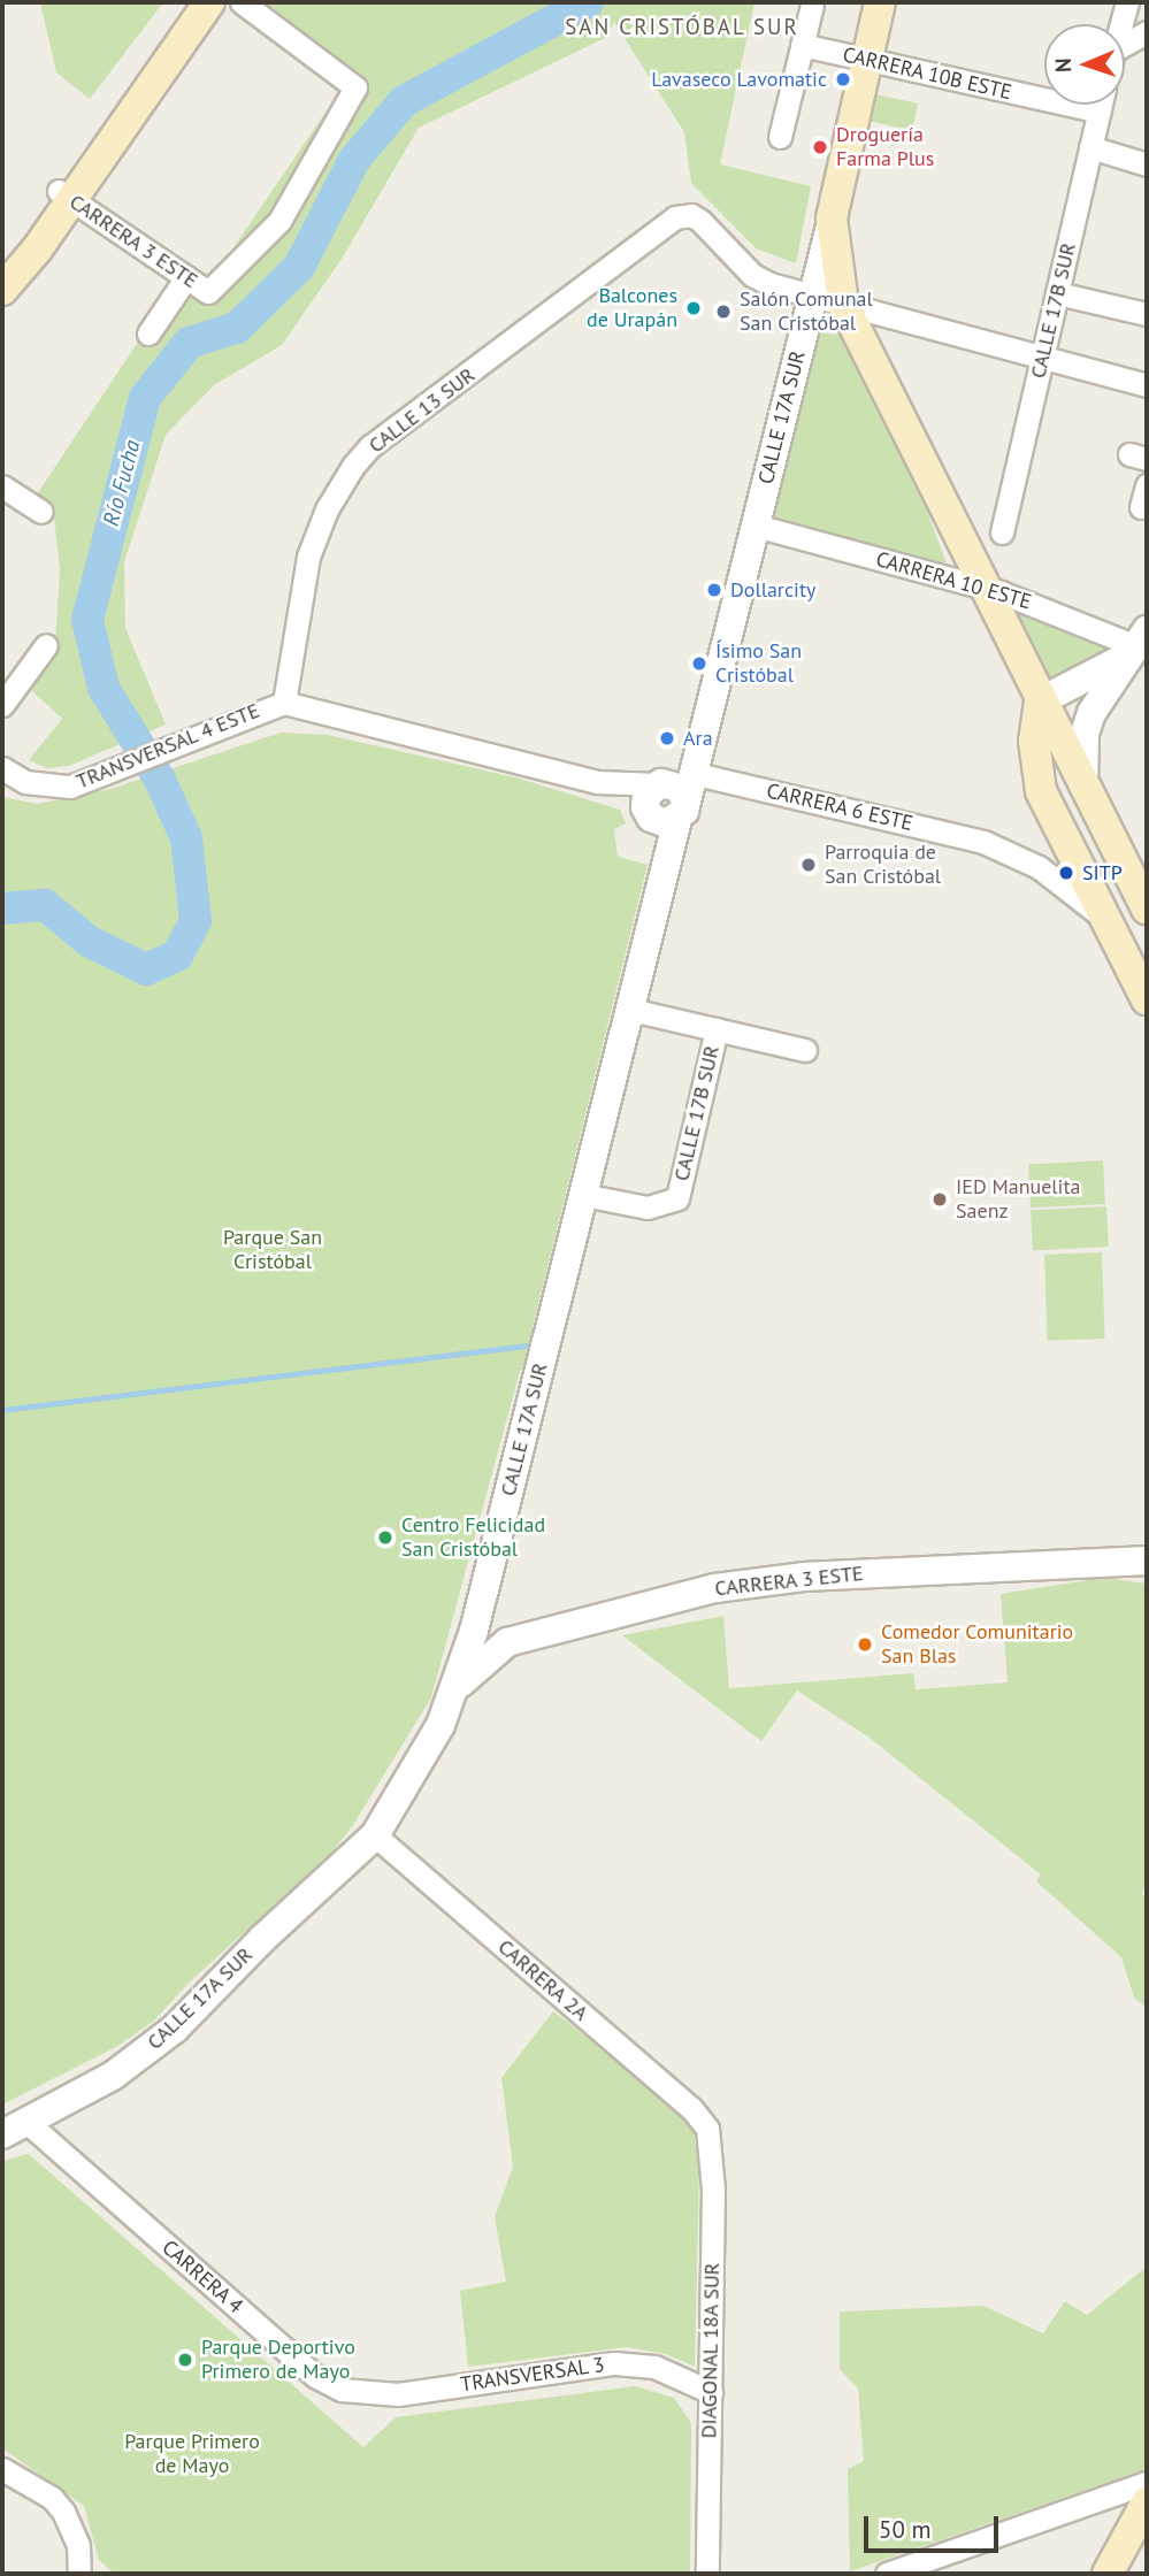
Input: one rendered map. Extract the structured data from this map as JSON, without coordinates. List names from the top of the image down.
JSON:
{
  "streets": {
    "main road": ["CALLE 17A SUR"],
    "street": [
      "CARRERA 10B ESTE",
      "CARRERA 3 ESTE",
      "CALLE 17B SUR",
      "CALLE 13 SUR",
      "CARRERA 10 ESTE",
      "TRANSVERSAL 4 ESTE",
      "CARRERA 6 ESTE",
      "CARRERA 2A",
      "CARRERA 4",
      "DIAGONAL 18A SUR",
      "TRANSVERSAL 3"
    ]
  },
  "crossings": [
    ["CARRERA 10B ESTE", "CALLE 17B SUR"],
    ["CARRERA 10B ESTE", "CALLE 17A SUR"],
    ["CARRERA 3 ESTE", "CALLE 17A SUR"],
    ["CALLE 17B SUR", "CALLE 17A SUR"],
    ["CALLE 13 SUR", "CALLE 17A SUR"],
    ["CALLE 13 SUR", "TRANSVERSAL 4 ESTE"],
    ["CALLE 13 SUR", "CARRERA 6 ESTE"],
    ["CALLE 17A SUR", "CARRERA 10 ESTE"],
    ["CALLE 17A SUR", "CARRERA 6 ESTE"],
    ["CALLE 17A SUR", "CARRERA 2A"],
    ["CALLE 17A SUR", "CARRERA 4"],
    ["TRANSVERSAL 4 ESTE", "CARRERA 6 ESTE"],
    ["CARRERA 2A", "DIAGONAL 18A SUR"],
    ["CARRERA 4", "TRANSVERSAL 3"],
    ["DIAGONAL 18A SUR", "TRANSVERSAL 3"]
  ],
  "districts": ["SAN CRISTÓBAL SUR"],
  "water": ["Río Fucha"],
  "parks": ["Parque San Cristóbal", "Parque Primero de Mayo"],
  "places": [
    "Lavaseco Lavomatic",
    "Droguería Farma Plus",
    "Balcones de Urapán",
    "Salón Comunal San Cristóbal",
    "Dollarcity",
    "Ísimo San Cristóbal",
    "Ara",
    "Parroquia de San Cristóbal",
    "SITP",
    "IED Manuelita Saenz",
    "Centro Felicidad San Cristóbal",
    "Comedor Comunitario San Blas",
    "Parque Deportivo Primero de Mayo"
  ],
  "scale_bar": "50 m",
  "north": "left"
}
